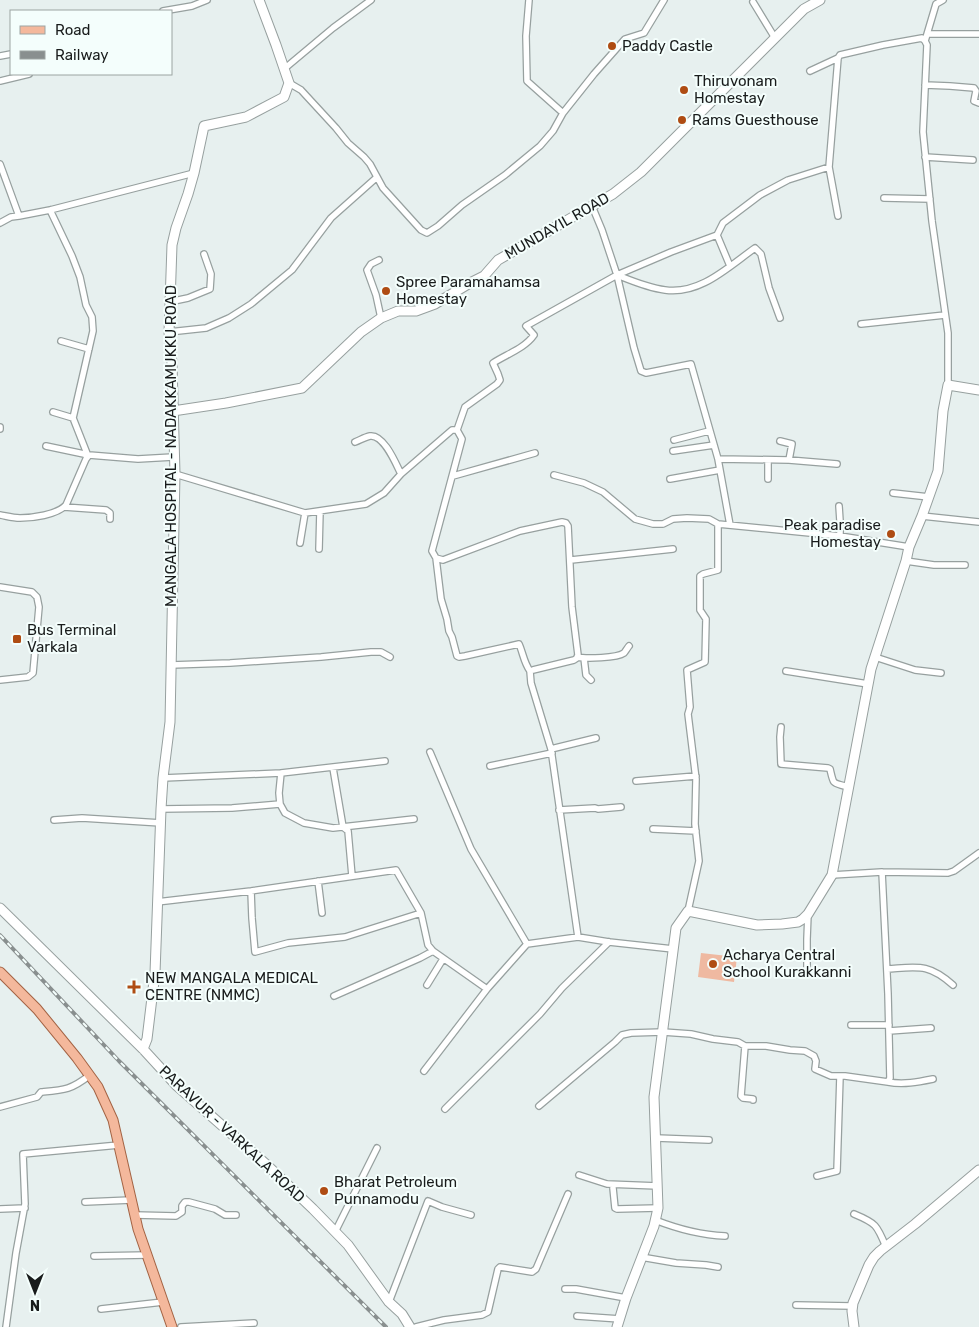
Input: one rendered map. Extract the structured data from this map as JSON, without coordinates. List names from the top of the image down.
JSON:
{
  "streets": {
    "main road": ["MUNDAYIL ROAD", "MANGALA HOSPITAL - NADAKKAMUKKU ROAD", "PARAVUR - VARKALA ROAD"]
  },
  "crossings": [
    ["MUNDAYIL ROAD", "MANGALA HOSPITAL - NADAKKAMUKKU ROAD"],
    ["MANGALA HOSPITAL - NADAKKAMUKKU ROAD", "PARAVUR - VARKALA ROAD"]
  ],
  "places": {
    "other": [
      "Paddy Castle",
      "Thiruvonam Homestay",
      "Rams Guesthouse",
      "Spree Paramahamsa Homestay",
      "Peak paradise Homestay",
      "Acharya Central School Kurakkanni",
      "Bharat Petroleum Punnamodu"
    ],
    "transit": ["Bus Terminal Varkala"],
    "health": ["NEW MANGALA MEDICAL CENTRE (NMMC)"]
  },
  "legend": ["Road", "Railway"],
  "north": "bottom"
}
